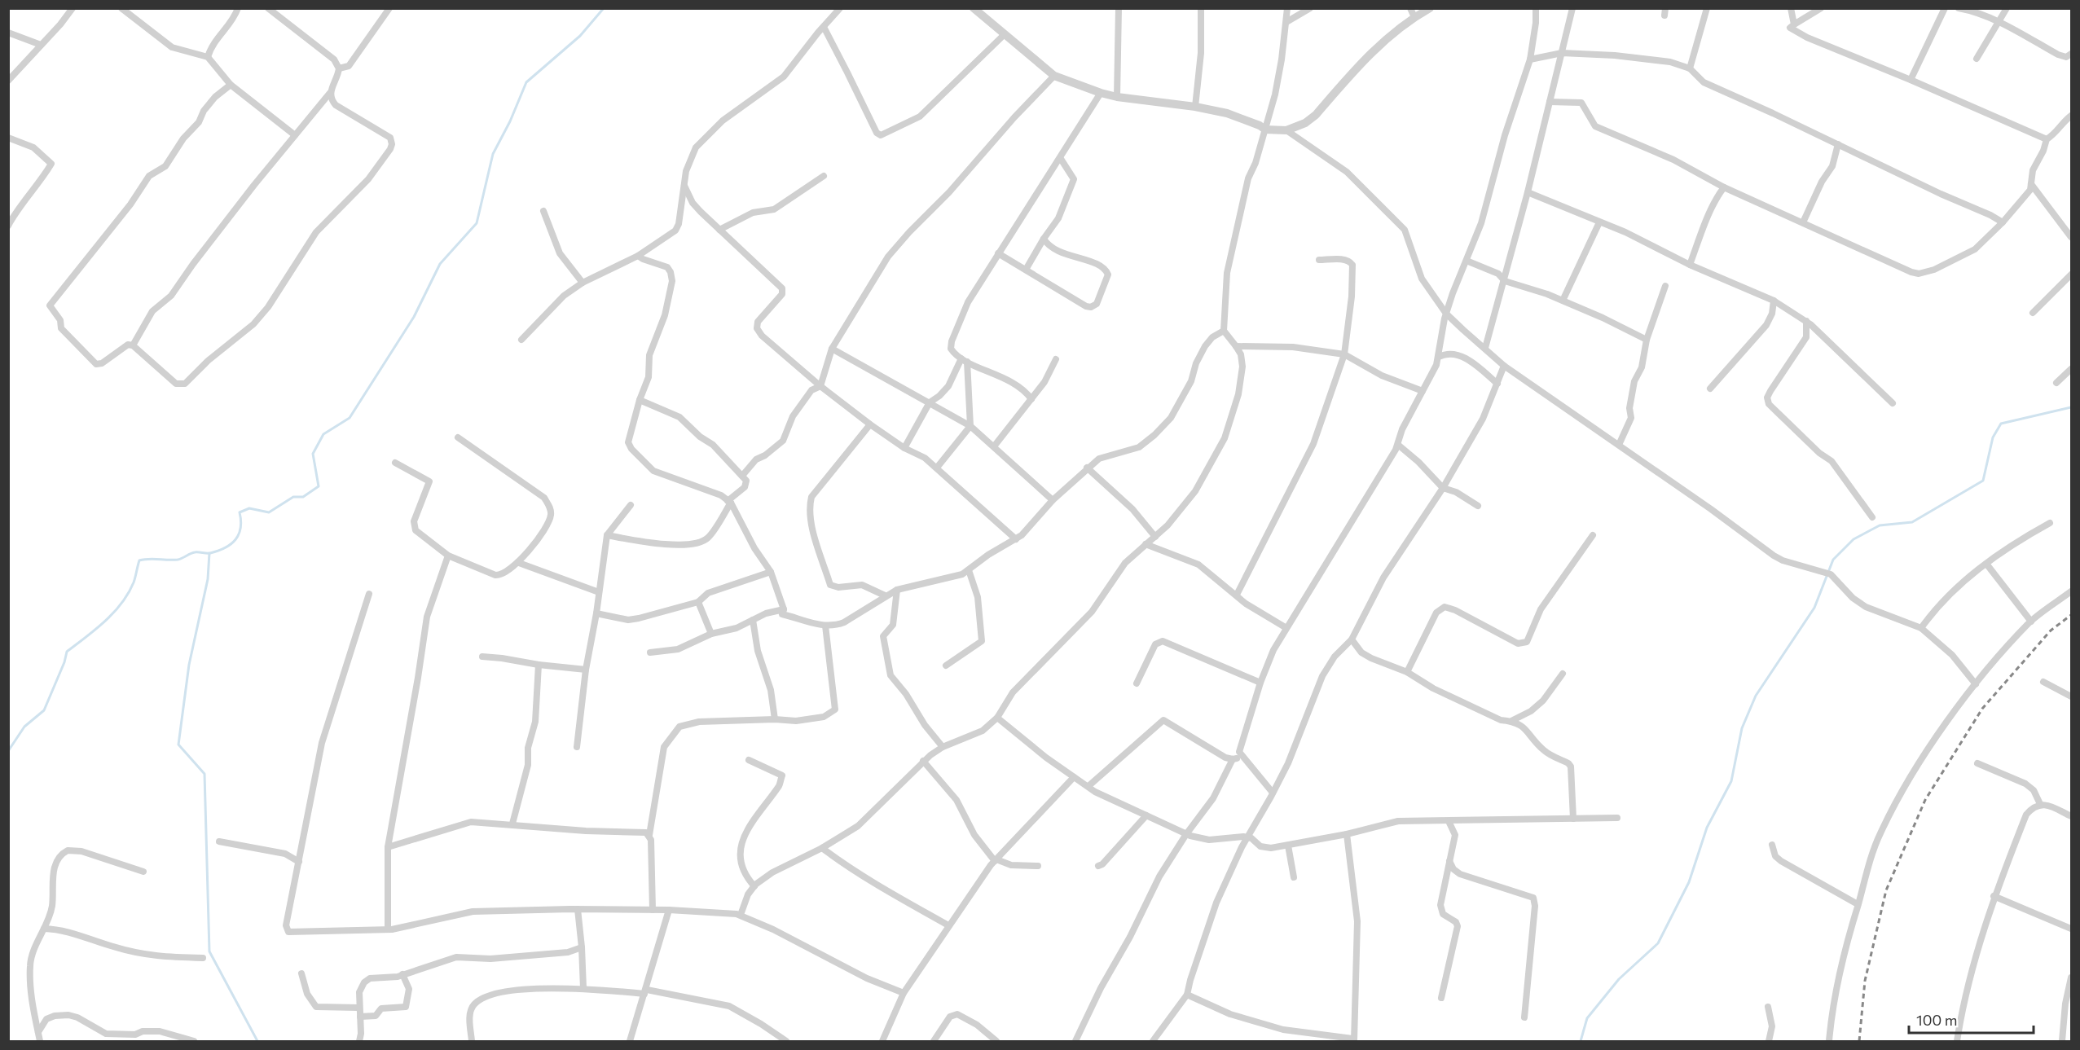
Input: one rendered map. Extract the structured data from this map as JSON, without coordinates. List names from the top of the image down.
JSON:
{
  "scale_bar": "100 m"
}
